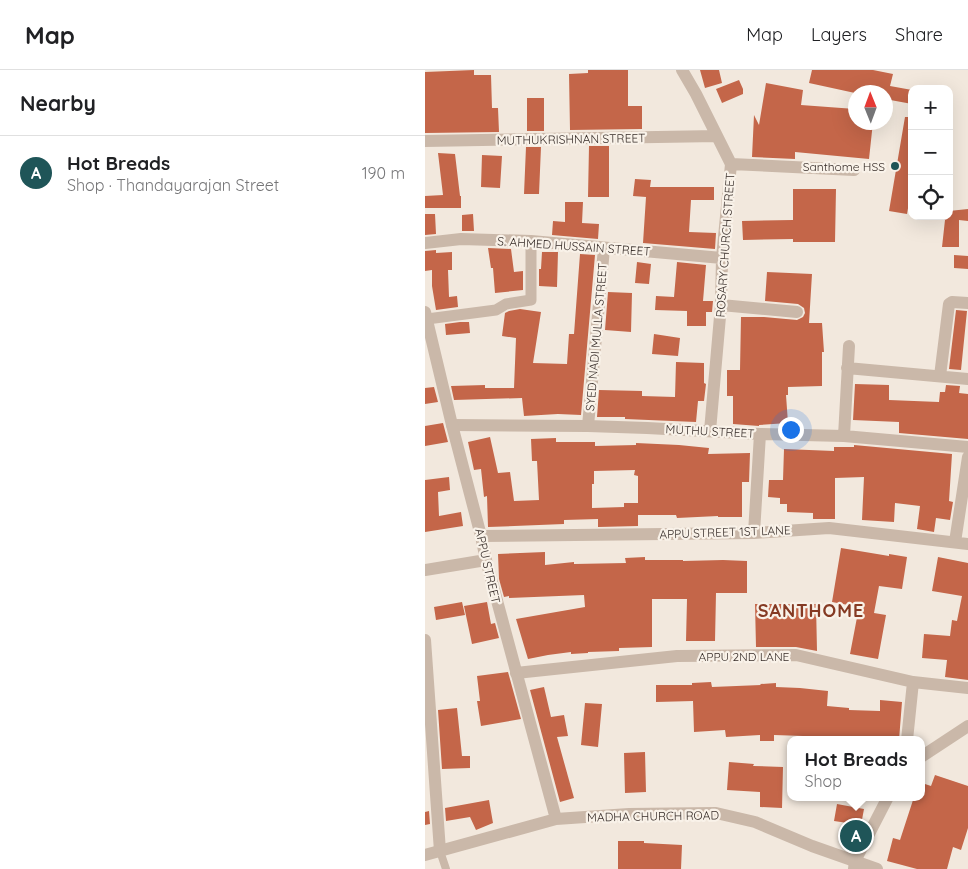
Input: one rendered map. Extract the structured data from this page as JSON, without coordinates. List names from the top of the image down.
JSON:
{
  "streets": {
    "street": [
      "MUTHUKRISHNAN STREET",
      "ROSARY CHURCH STREET",
      "S. AHMED HUSSAIN STREET",
      "SYED NADI MULLA STREET",
      "MUTHU STREET",
      "APPU STREET 1ST LANE",
      "APPU STREET",
      "APPU 2ND LANE",
      "MADHA CHURCH ROAD"
    ]
  },
  "crossings": [
    ["MUTHUKRISHNAN STREET", "ROSARY CHURCH STREET"],
    ["ROSARY CHURCH STREET", "S. AHMED HUSSAIN STREET"],
    ["ROSARY CHURCH STREET", "MUTHU STREET"],
    ["S. AHMED HUSSAIN STREET", "SYED NADI MULLA STREET"],
    ["SYED NADI MULLA STREET", "MUTHU STREET"],
    ["MUTHU STREET", "APPU STREET"],
    ["APPU STREET 1ST LANE", "APPU STREET"],
    ["APPU STREET", "APPU 2ND LANE"],
    ["APPU STREET", "MADHA CHURCH ROAD"]
  ],
  "districts": ["SANTHOME"],
  "places": ["Santhome HSS"],
  "north": "top",
  "page": {
    "header": "Map",
    "nav": ["Map", "Layers", "Share"],
    "heading": "Nearby",
    "map_buttons": ["+", "−"],
    "list": [
      {
        "mark": "A",
        "name": "Hot Breads",
        "note": "Shop · Thandayarajan Street",
        "value": "190 m"
      }
    ],
    "popup": ["Hot Breads", "Shop"],
    "pins": "A"
  }
}
